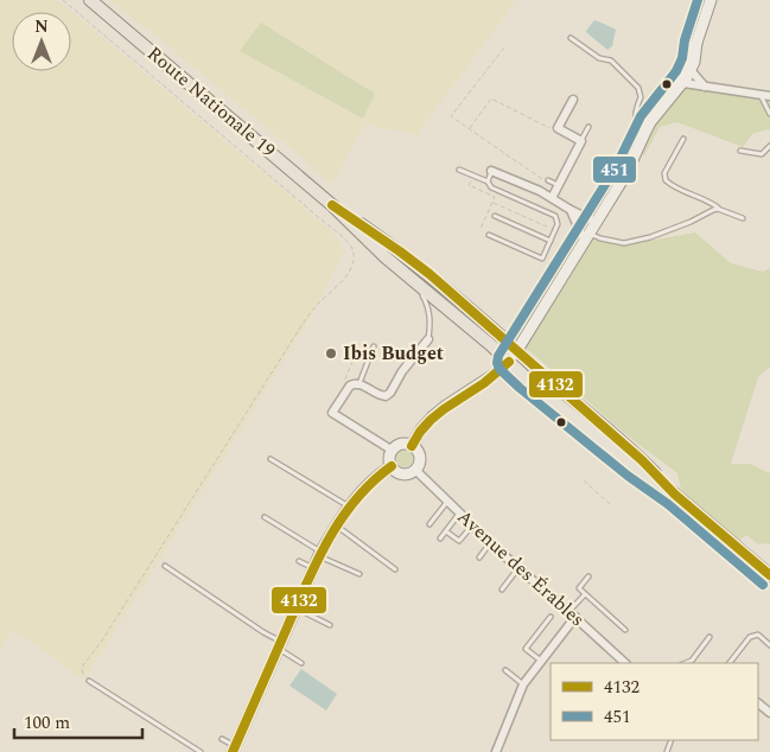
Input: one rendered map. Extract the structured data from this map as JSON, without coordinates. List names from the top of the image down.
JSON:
{
  "streets": {
    "main road": ["Route Nationale 19"],
    "street": ["Avenue des Érables"]
  },
  "places": ["Ibis Budget"],
  "lines": ["transit line 451", "transit line 4132"],
  "legend": ["4132", "451"],
  "scale_bar": "100 m",
  "north": "top"
}
